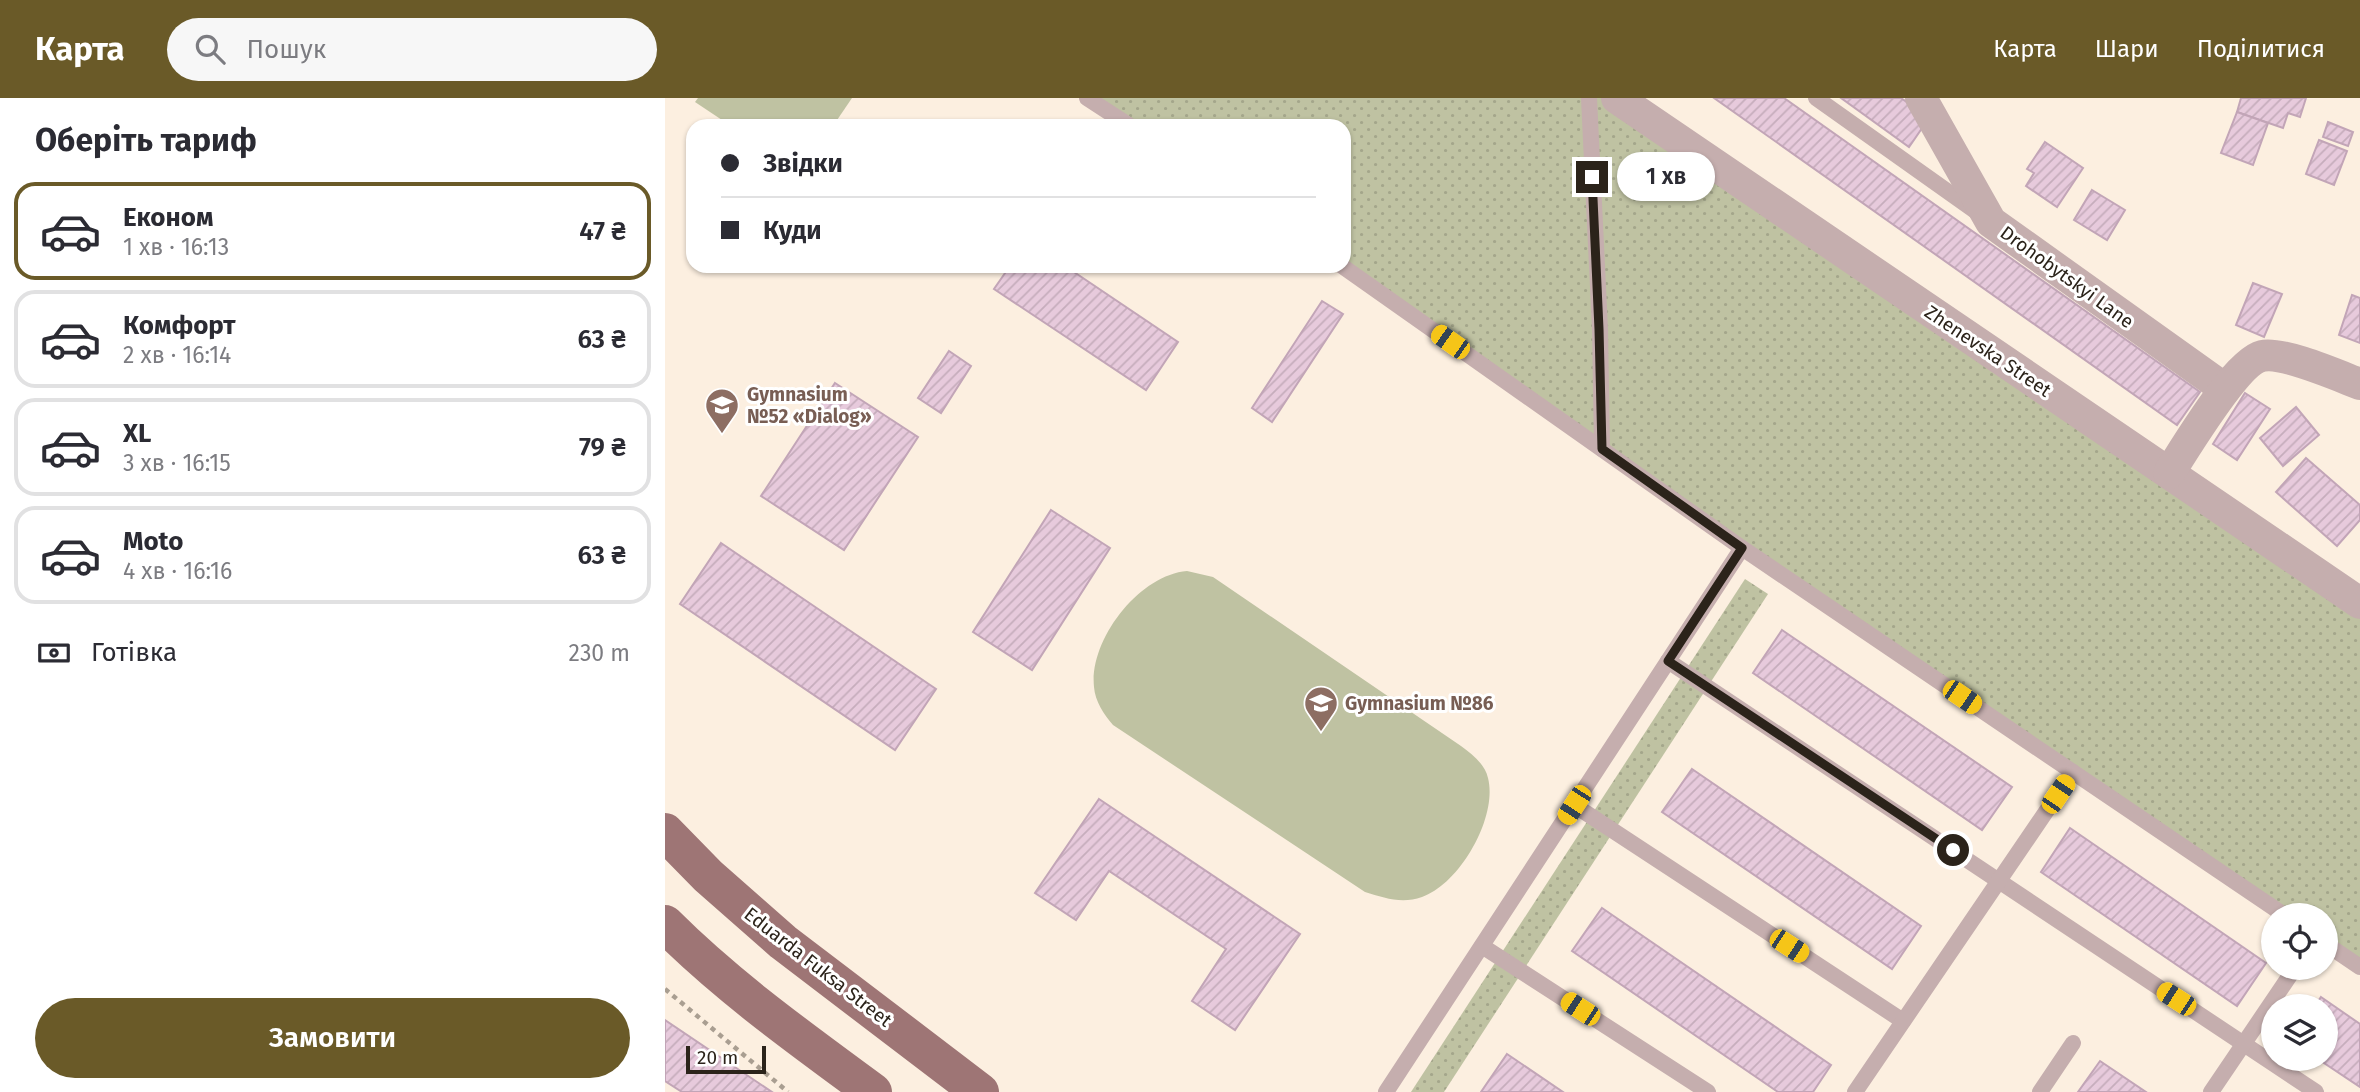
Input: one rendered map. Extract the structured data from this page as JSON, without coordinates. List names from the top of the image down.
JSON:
{
  "streets": {
    "main road": ["Eduarda Fuksa Street"],
    "street": ["Drohobytskyi Lane", "Zhenevska Street"]
  },
  "places": {
    "school or university": ["Gymnasium №52 «Dialog»", "Gymnasium №86"]
  },
  "scale_bar": "20 m",
  "page": {
    "header": "Карта",
    "search": "Пошук",
    "nav": ["Карта", "Шари", "Поділитися"],
    "heading": "Оберіть тариф",
    "banner": ["Звідки", "Куди"],
    "bubble": "1 хв",
    "list": [
      {
        "name": "Економ",
        "note": "1 хв · 16:13",
        "value": "47 ₴"
      },
      {
        "name": "Комфорт",
        "note": "2 хв · 16:14",
        "value": "63 ₴"
      },
      {
        "name": "XL",
        "note": "3 хв · 16:15",
        "value": "79 ₴"
      },
      {
        "name": "Moto",
        "note": "4 хв · 16:16",
        "value": "63 ₴"
      }
    ],
    "pay": ["Готівка", "230 m"],
    "buttons": "Замовити",
    "scale": "20 m"
  }
}
